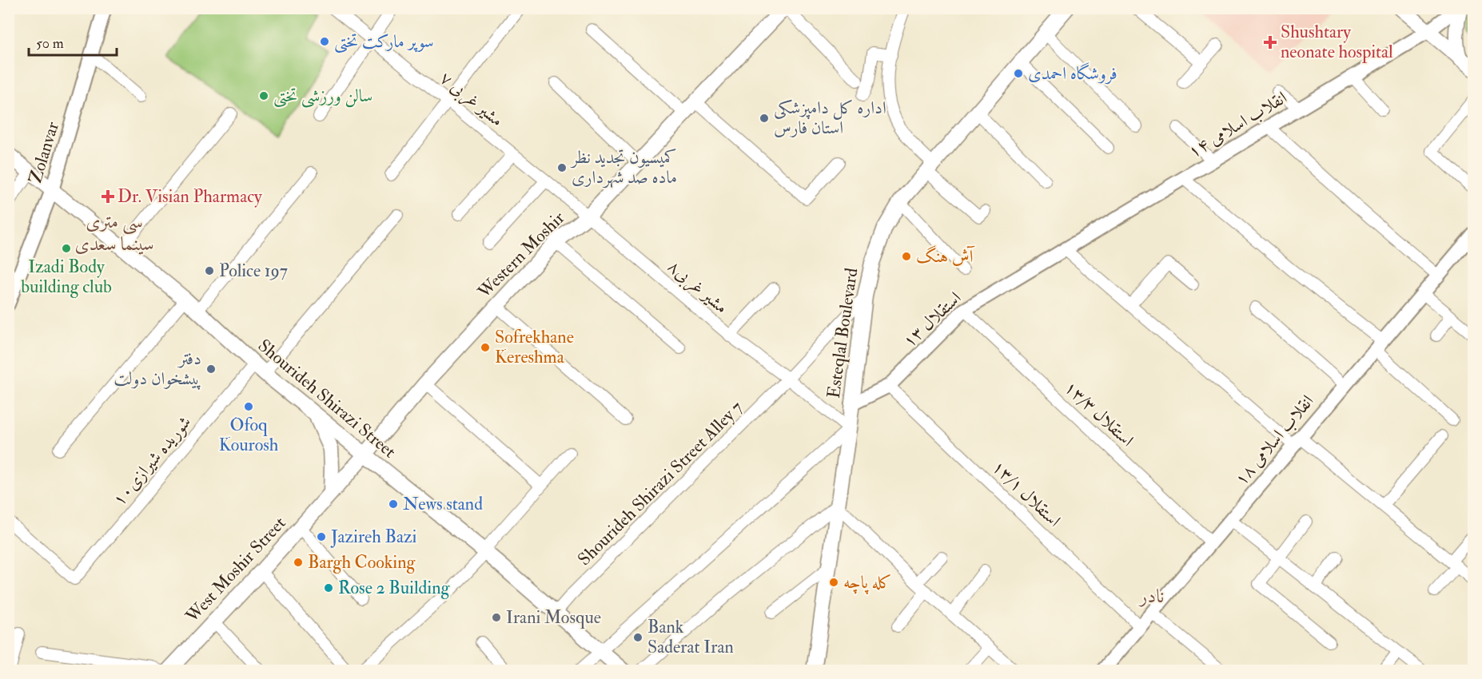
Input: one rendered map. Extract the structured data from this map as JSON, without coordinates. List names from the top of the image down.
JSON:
{
  "streets": {
    "main road": [
      "Western Moshir",
      "Esteqlal Boulevard",
      "Shourideh Shirazi Street",
      "West Moshir Street"
    ],
    "street": [
      "مشیر غربی ۷",
      "۱۴ انقلاب اسلامی",
      "Zolanvar",
      "مشیر غربی۸",
      "۱۳ استقلال",
      "۱۳/۳ استقلال",
      "۱۸ انقلاب اسلامی",
      "۱۰شوریده شیرازی",
      "Shourideh Shirazi Street Alley 7",
      "۱۳/۱ استقلال"
    ]
  },
  "crossings": [
    ["مشیر غربی ۷", "Western Moshir"],
    ["مشیر غربی ۷", "مشیر غربی۸"],
    ["۱۴ انقلاب اسلامی", "۱۳ استقلال"],
    ["Zolanvar", "Shourideh Shirazi Street"],
    ["Western Moshir", "مشیر غربی۸"],
    ["Western Moshir", "Shourideh Shirazi Street"],
    ["Western Moshir", "West Moshir Street"],
    ["مشیر غربی۸", "Esteqlal Boulevard"],
    ["مشیر غربی۸", "Shourideh Shirazi Street Alley 7"],
    ["۱۳ استقلال", "Esteqlal Boulevard"],
    ["۱۳ استقلال", "۱۳/۳ استقلال"],
    ["۱۳ استقلال", "۱۳/۱ استقلال"],
    ["Esteqlal Boulevard", "Shourideh Shirazi Street Alley 7"],
    ["Shourideh Shirazi Street", "۱۰شوریده شیرازی"],
    ["Shourideh Shirazi Street", "Shourideh Shirazi Street Alley 7"],
    ["۱۳/۳ استقلال", "۱۸ انقلاب اسلامی"],
    ["۱۸ انقلاب اسلامی", "۱۳/۱ استقلال"]
  ],
  "districts": ["سی متری سینما سعدی", "نادر"],
  "places": {
    "other": [
      "سوپر مارکت تختی",
      "فروشگاه احمدی",
      "سالن ورزشی تختی",
      "اداره کل دامپزشکی استان فارس",
      "کمیسیون تجدید نظر ماده صد شهرداری",
      "Izadi Body building club",
      "آش هنگ",
      "Police 197",
      "Sofrekhane Kereshma",
      "دفتر پیشخوان دولت",
      "Ofoq Kourosh",
      "News stand",
      "Jazireh Bazi",
      "Bargh Cooking",
      "کله پاچه",
      "Rose 2 Building",
      "Irani Mosque",
      "Bank Saderat Iran"
    ],
    "health": ["Shushtary neonate hospital", "Dr. Visian Pharmacy"]
  },
  "scale_bar": "50 m"
}
